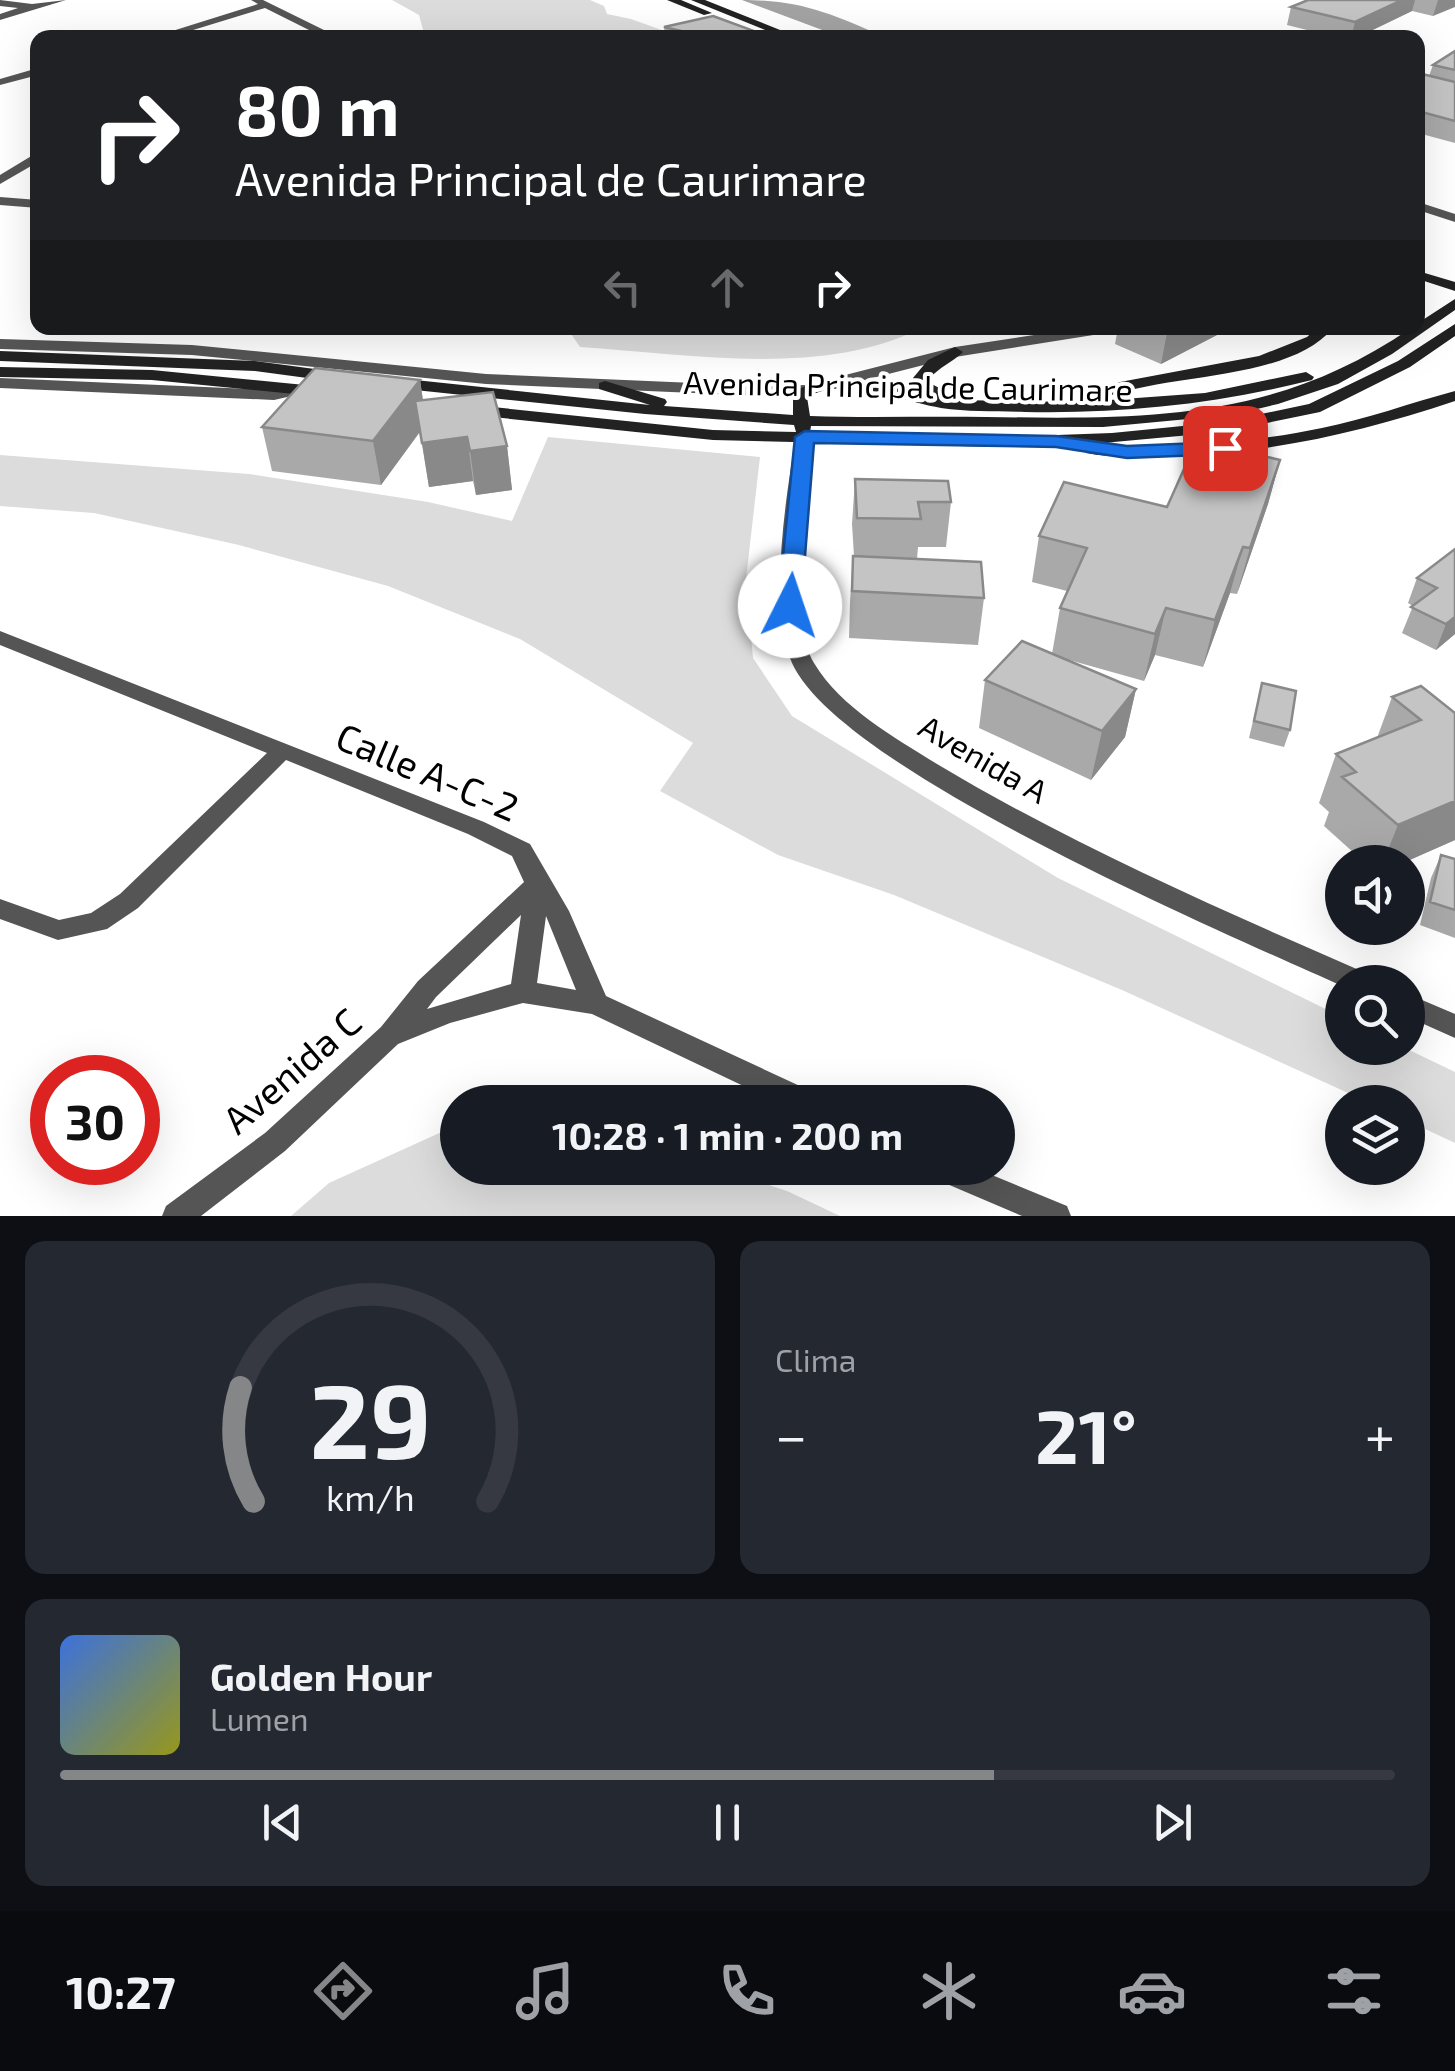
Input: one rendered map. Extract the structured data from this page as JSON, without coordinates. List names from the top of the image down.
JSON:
{
  "streets": {
    "main road": ["Avenida Principal de Caurimare"],
    "street": ["Avenida A", "Calle A-C-2", "Avenida C"]
  },
  "crossings": [
    ["Avenida Principal de Caurimare", "Avenida A"],
    ["Calle A-C-2", "Avenida C"]
  ],
  "page": {
    "turn": ["80 m", "Avenida Principal de Caurimare"],
    "limit": "30",
    "trip": "10:28 · 1 min · 200 m",
    "tile": "Clima",
    "heat": ["−", "21°", "+"],
    "song": ["Golden Hour", "Lumen"],
    "tabs": "10:27",
    "gauge": ["29", "km/h"]
  }
}
